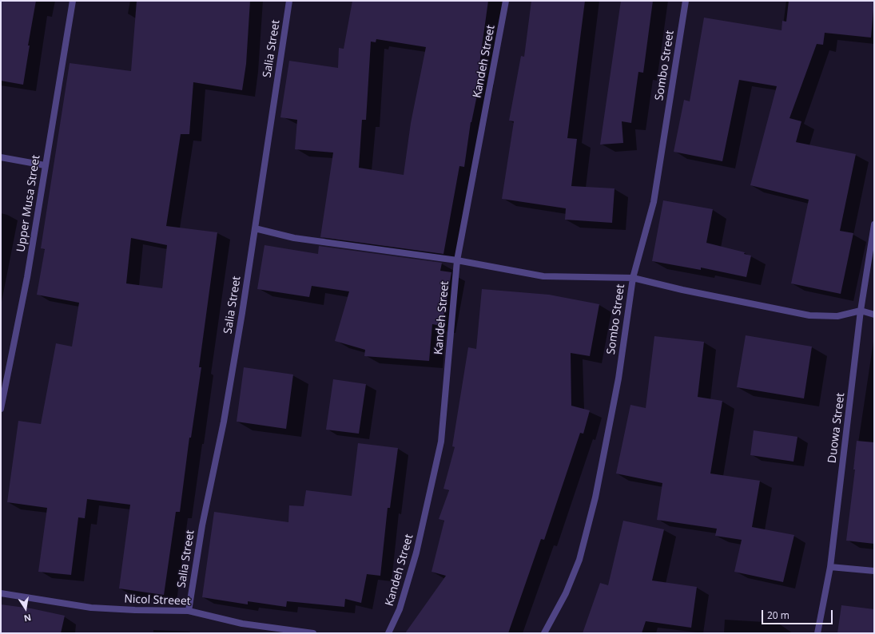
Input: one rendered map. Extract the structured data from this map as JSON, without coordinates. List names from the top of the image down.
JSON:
{
  "streets": {
    "street": [
      "Salia Street",
      "Kandeh Street",
      "Sombo Street",
      "Upper Musa Street",
      "Duowa Street",
      "Nicol Streeet"
    ]
  },
  "crossings": [
    ["Salia Street", "Nicol Streeet"]
  ],
  "scale_bar": "20 m",
  "north": "bottom"
}
